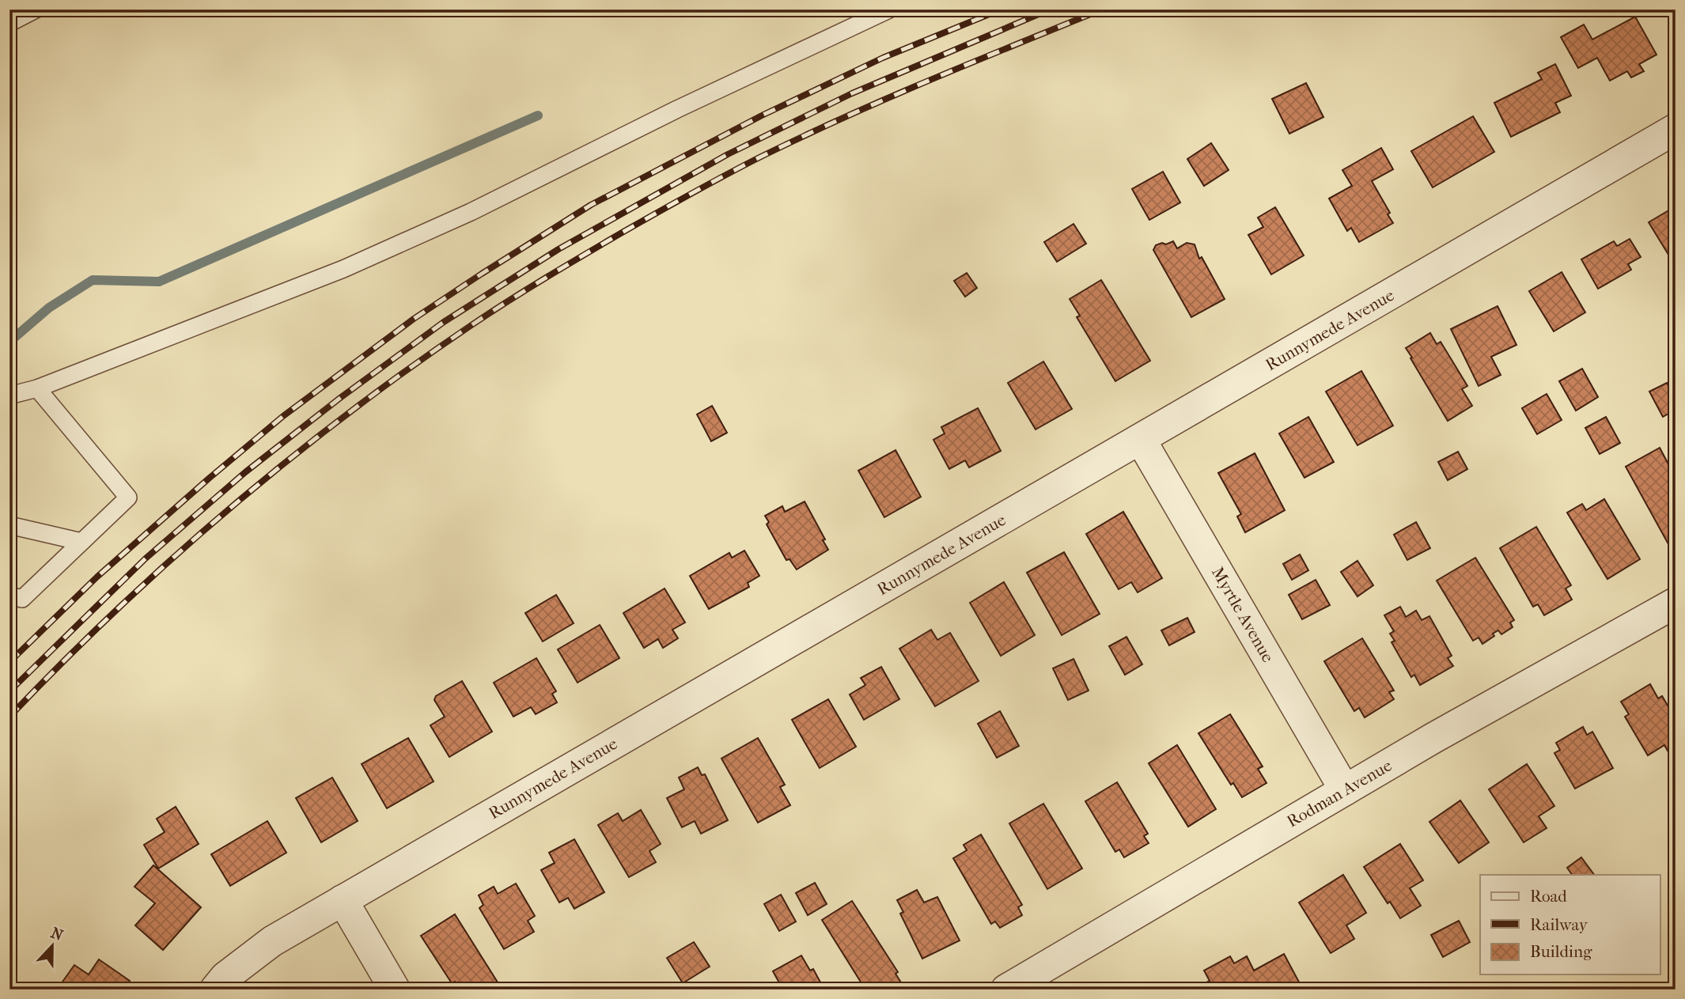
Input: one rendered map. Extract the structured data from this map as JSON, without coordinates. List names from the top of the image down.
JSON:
{
  "streets": {
    "street": ["Runnymede Avenue", "Myrtle Avenue", "Rodman Avenue"]
  },
  "crossings": [
    ["Runnymede Avenue", "Myrtle Avenue"],
    ["Myrtle Avenue", "Rodman Avenue"]
  ],
  "legend": ["Road", "Railway", "Building"],
  "north": "top"
}
